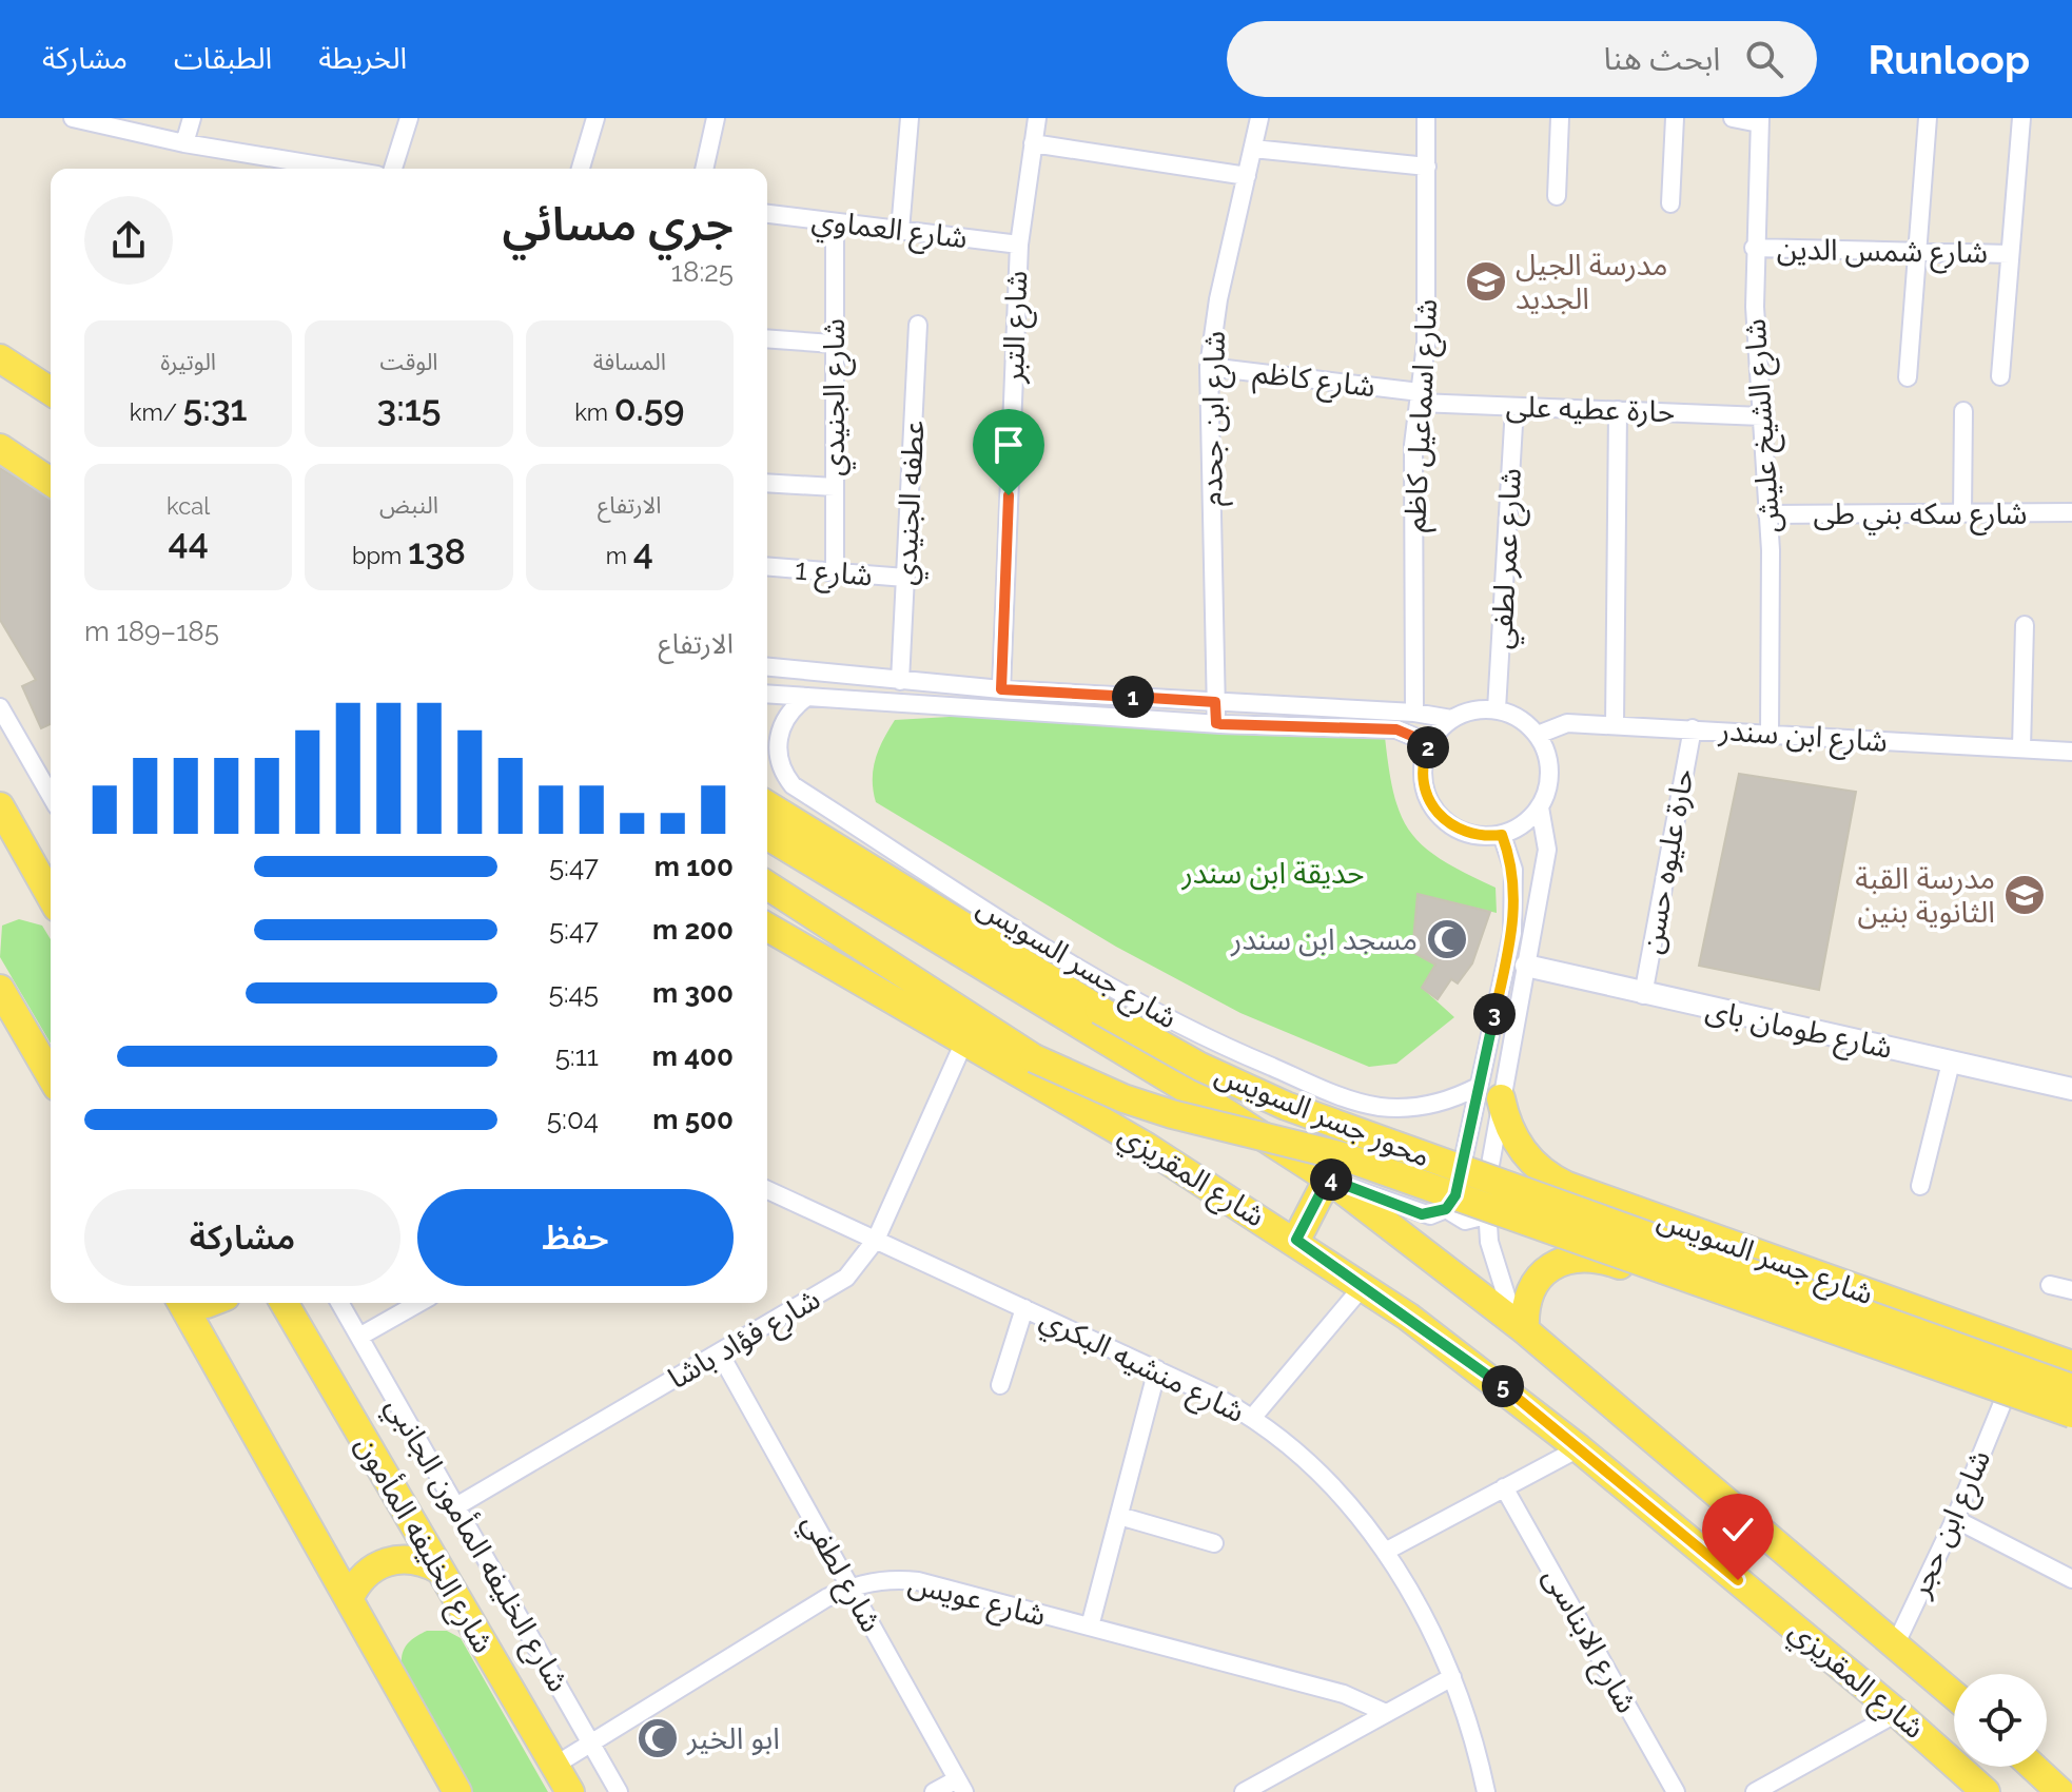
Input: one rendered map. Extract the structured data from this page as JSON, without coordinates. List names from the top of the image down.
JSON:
{
  "streets": {
    "main road": [
      "شارع جسر السويس",
      "محور جسر السويس",
      "شارع المقريزي",
      "شارع الخليفه المأمون"
    ],
    "street": [
      "شارع العماوي",
      "شارع شمس الدين",
      "شارع التبر",
      "شارع كاظم",
      "شارع الجنيدي",
      "حارة عطيه على",
      "شارع اسماعيل كاظم",
      "شارع ابن جحدم",
      "شارع الشيخ عليش",
      "عطفه الجنيدي",
      "شارع سكه بني طى",
      "شارع عمر لطفي",
      "شارع 1",
      "شارع ابن سندر",
      "حارة عليوه حسن",
      "شارع طومان باى",
      "شارع فؤاد باشا",
      "شارع منشيه البكري",
      "شارع ابن حجر",
      "شارع الخليفه المأمون الجانبي",
      "شارع لطفي",
      "شارع عويس",
      "شارع الابناسى"
    ]
  },
  "crossings": [
    ["شارع العماوي", "شارع التبر"],
    ["شارع العماوي", "شارع الجنيدي"],
    ["شارع شمس الدين", "شارع الشيخ عليش"],
    ["شارع كاظم", "حارة عطيه على"],
    ["شارع كاظم", "شارع اسماعيل كاظم"],
    ["شارع كاظم", "شارع ابن جحدم"],
    ["شارع الجنيدي", "شارع 1"],
    ["حارة عطيه على", "شارع اسماعيل كاظم"],
    ["حارة عطيه على", "شارع الشيخ عليش"],
    ["حارة عطيه على", "شارع عمر لطفي"],
    ["شارع الشيخ عليش", "شارع سكه بني طى"],
    ["شارع الشيخ عليش", "شارع ابن سندر"],
    ["عطفه الجنيدي", "شارع 1"],
    ["شارع عمر لطفي", "شارع ابن سندر"],
    ["شارع ابن سندر", "حارة عليوه حسن"],
    ["حارة عليوه حسن", "شارع طومان باى"],
    ["شارع جسر السويس", "شارع ابن حجر"],
    ["شارع المقريزي", "شارع فؤاد باشا"],
    ["شارع المقريزي", "شارع ابن حجر"],
    ["شارع فؤاد باشا", "شارع منشيه البكري"],
    ["شارع فؤاد باشا", "شارع الخليفه المأمون الجانبي"],
    ["شارع فؤاد باشا", "شارع لطفي"],
    ["شارع الخليفه المأمون", "شارع عويس"],
    ["شارع الخليفه المأمون الجانبي", "شارع عويس"],
    ["شارع لطفي", "شارع عويس"]
  ],
  "parks": ["حديقة ابن سندر"],
  "places": {
    "school or university": ["مدرسة الجيل الجديد", "مدرسة القبة الثانوية بنين"],
    "mosque": ["مسجد ابن سندر", "ابو الخير"]
  },
  "page": {
    "header": "Runloop",
    "search": "ابحث هنا",
    "nav": ["الخريطة", "الطبقات", "مشاركة"],
    "heading": ["جري مسائي", "18:25"],
    "stats": [
      ["المسافة", "0.59 km"],
      ["الوقت", "3:15"],
      ["الوتيرة", "5:31 /km"],
      ["الارتفاع", "4 m"],
      ["النبض", "138 bpm"],
      ["kcal", "44"]
    ],
    "chart": ["الارتفاع", "185–189 m"],
    "pins": [
      "1",
      "2",
      "3",
      "4",
      "5"
    ],
    "list": [
      {
        "name": "100 m",
        "note": "5:47"
      },
      {
        "name": "200 m",
        "note": "5:47"
      },
      {
        "name": "300 m",
        "note": "5:45"
      },
      {
        "name": "400 m",
        "note": "5:11"
      },
      {
        "name": "500 m",
        "note": "5:04"
      }
    ],
    "buttons": ["حفظ", "مشاركة"]
  }
}
